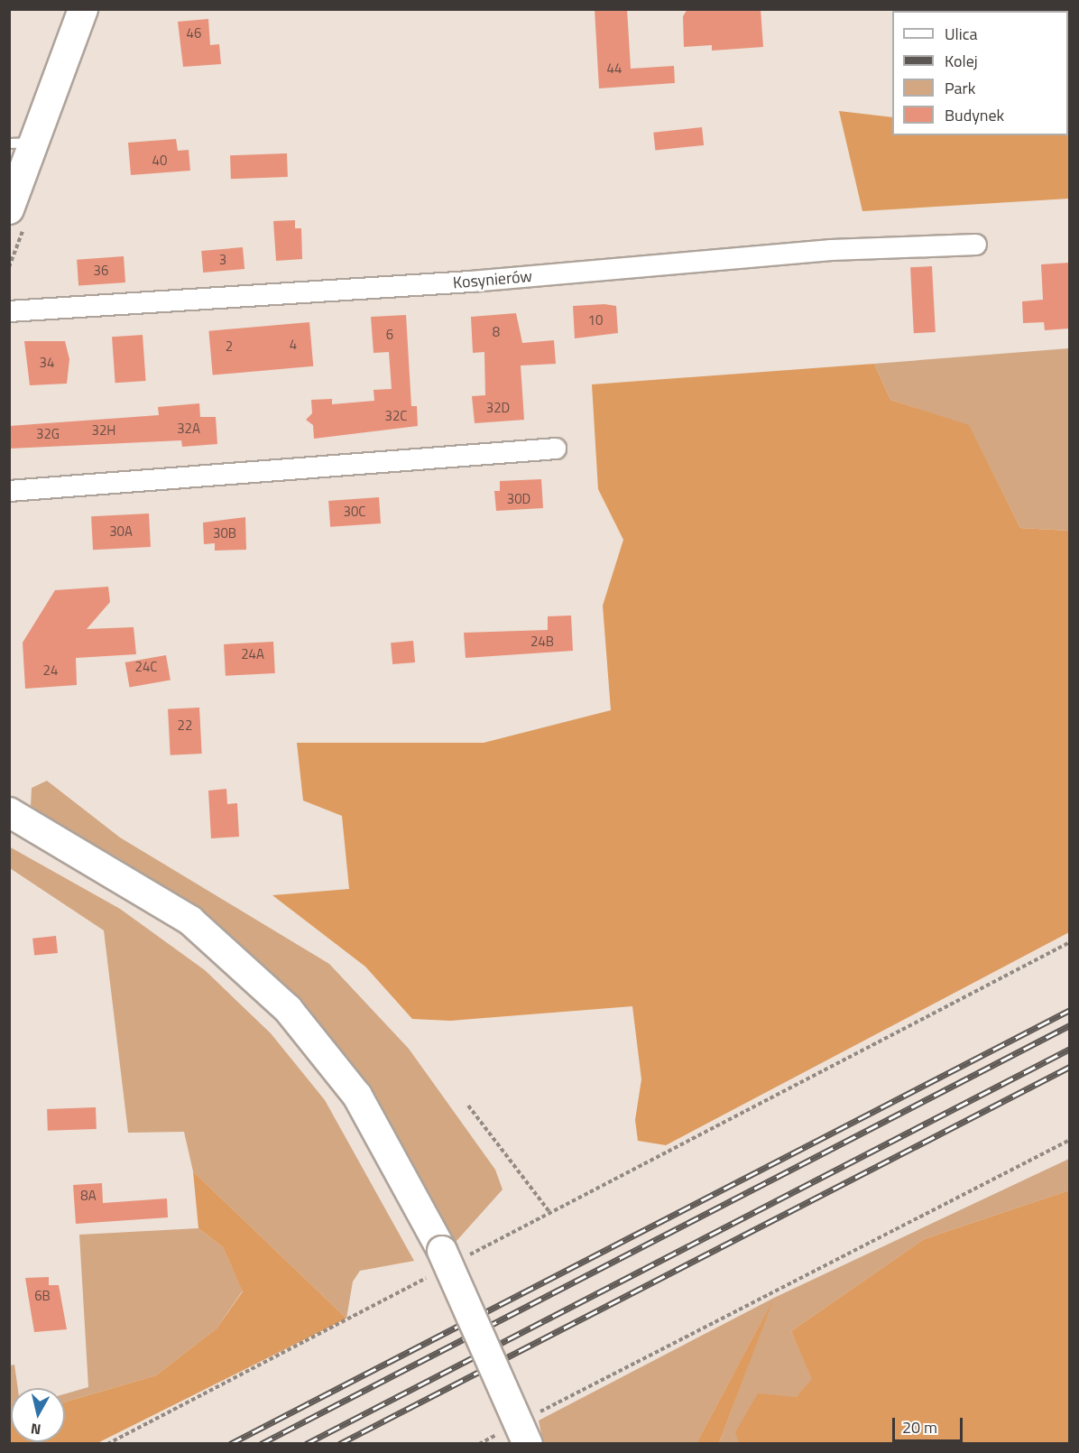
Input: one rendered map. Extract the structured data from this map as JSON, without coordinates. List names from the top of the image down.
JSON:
{
  "streets": {
    "street": ["Kosynierów"]
  },
  "house_numbers": [
    "46",
    "44",
    "40",
    "3",
    "36",
    "10",
    "8",
    "6",
    "4",
    "2",
    "34",
    "32D",
    "32C",
    "32A",
    "32H",
    "32G",
    "30D",
    "30C",
    "30A",
    "30B",
    "24B",
    "24A",
    "24C",
    "24",
    "22",
    "8A",
    "6B"
  ],
  "legend": [
    "Ulica",
    "Kolej",
    "Park",
    "Budynek"
  ],
  "scale_bar": "20 m",
  "north": "bottom"
}
